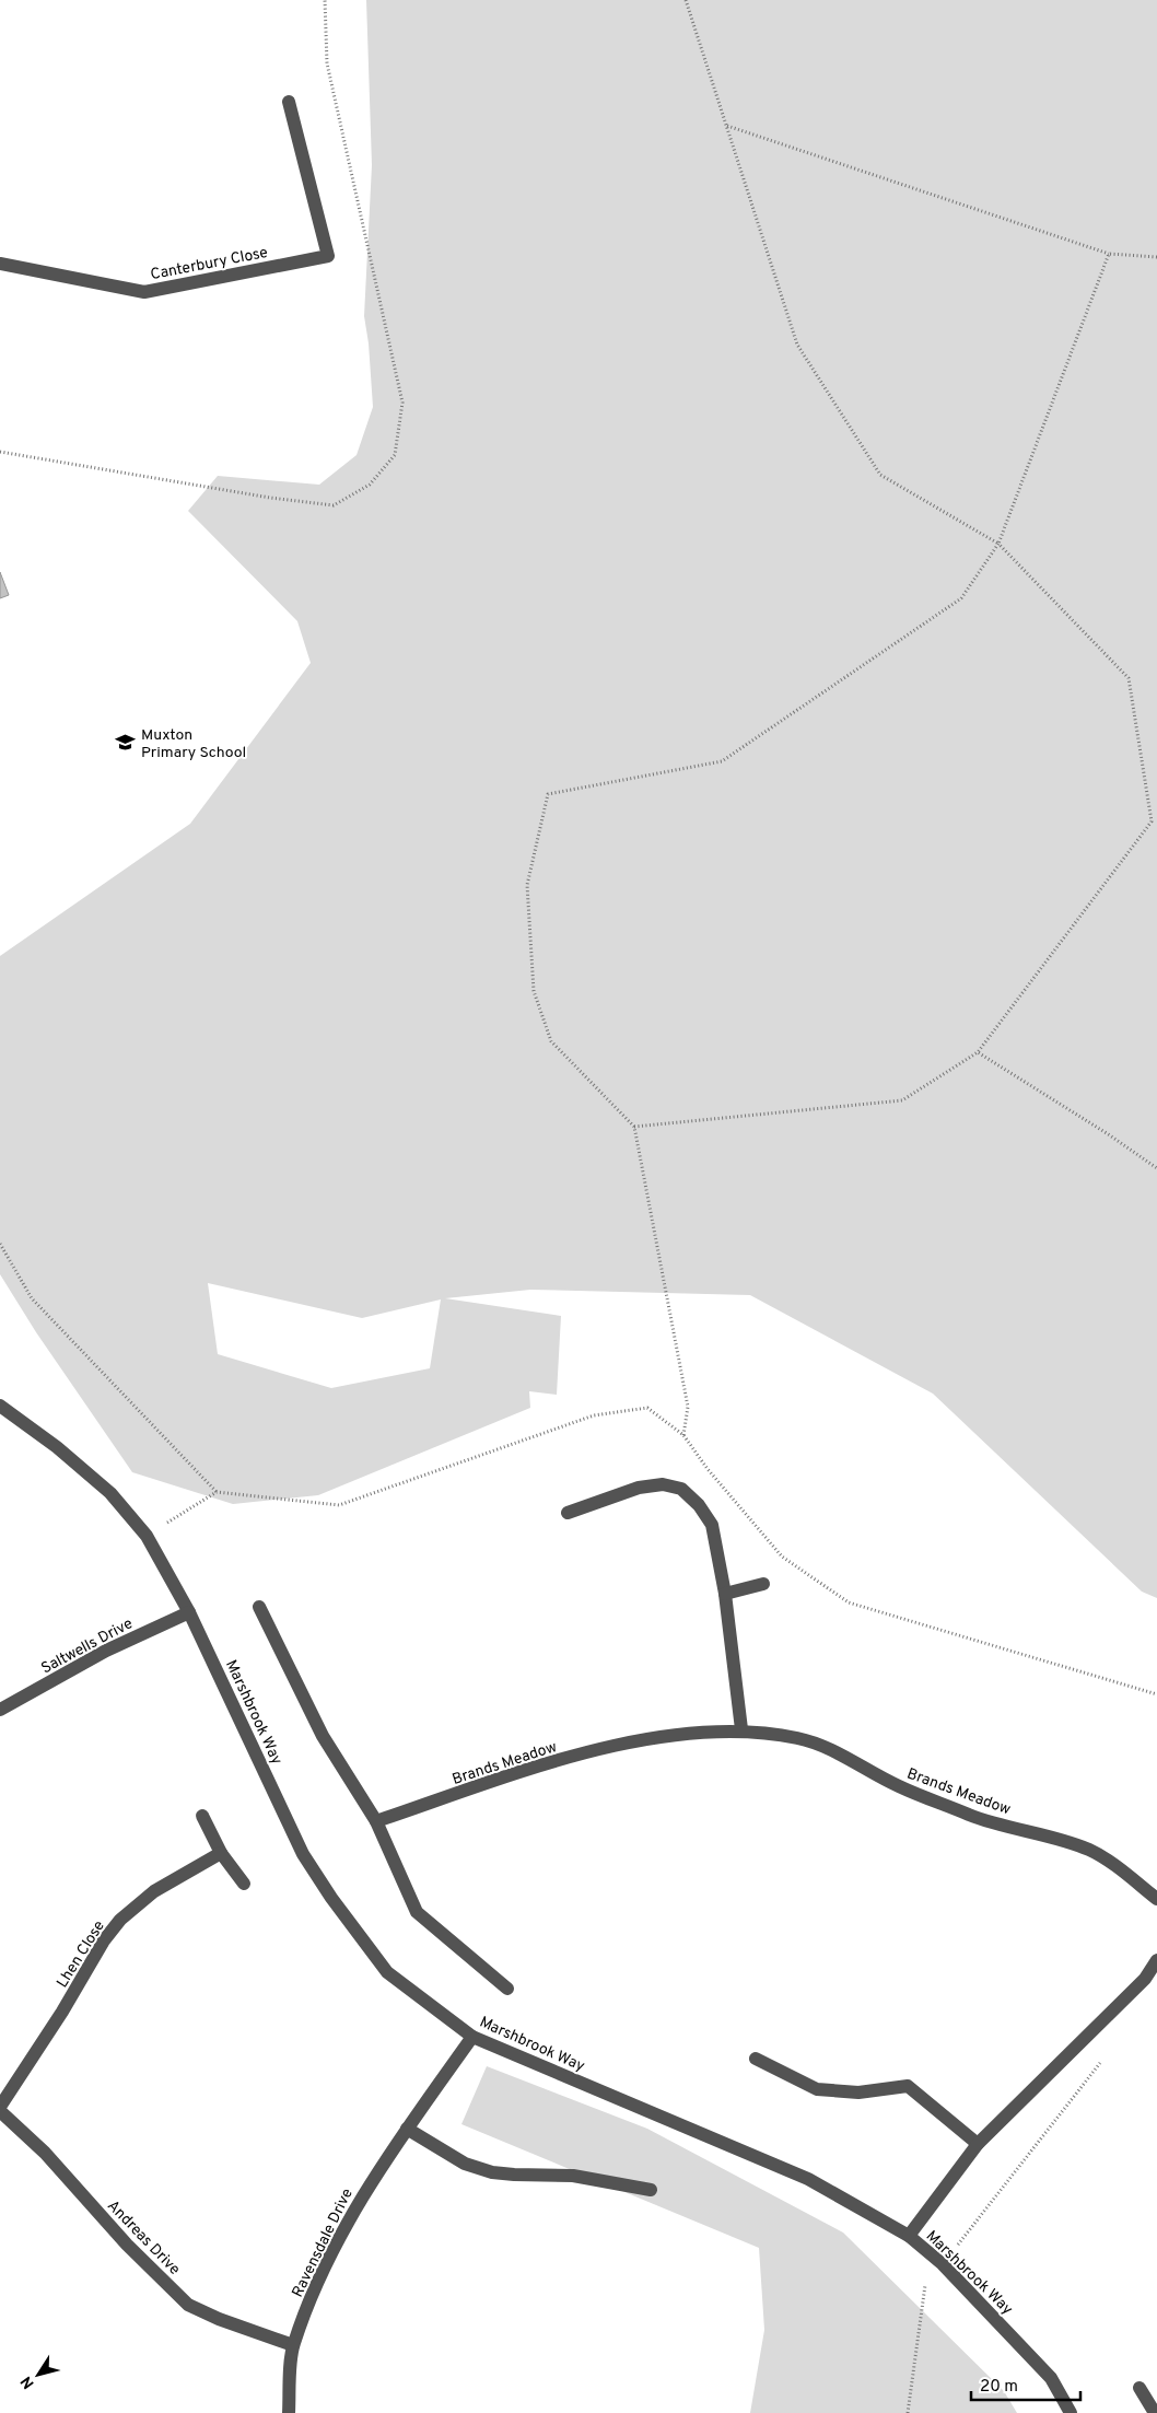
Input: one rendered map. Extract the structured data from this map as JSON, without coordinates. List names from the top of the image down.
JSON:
{
  "streets": {
    "street": [
      "Canterbury Close",
      "Saltwells Drive",
      "Marshbrook Way",
      "Brands Meadow",
      "Lhen Close",
      "Andreas Drive",
      "Ravensdale Drive"
    ]
  },
  "crossings": [
    ["Saltwells Drive", "Marshbrook Way"],
    ["Marshbrook Way", "Ravensdale Drive"],
    ["Andreas Drive", "Ravensdale Drive"]
  ],
  "places": {
    "school or university": ["Muxton Primary School"]
  },
  "scale_bar": "20 m",
  "north": "bottom left"
}
